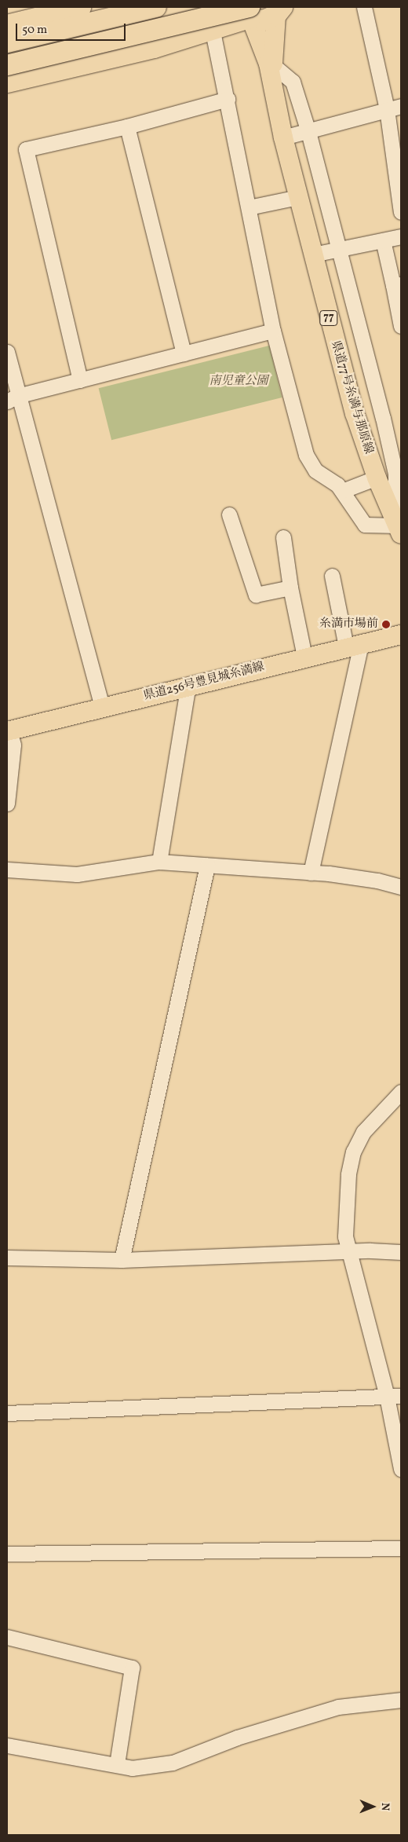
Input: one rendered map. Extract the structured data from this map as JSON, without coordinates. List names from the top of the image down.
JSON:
{
  "streets": {
    "main road": ["77", "県道77号糸満与那原線", "県道256号豊見城糸満線"]
  },
  "parks": ["南児童公園"],
  "places": ["糸満市場前"],
  "scale_bar": "50 m",
  "north": "right"
}
